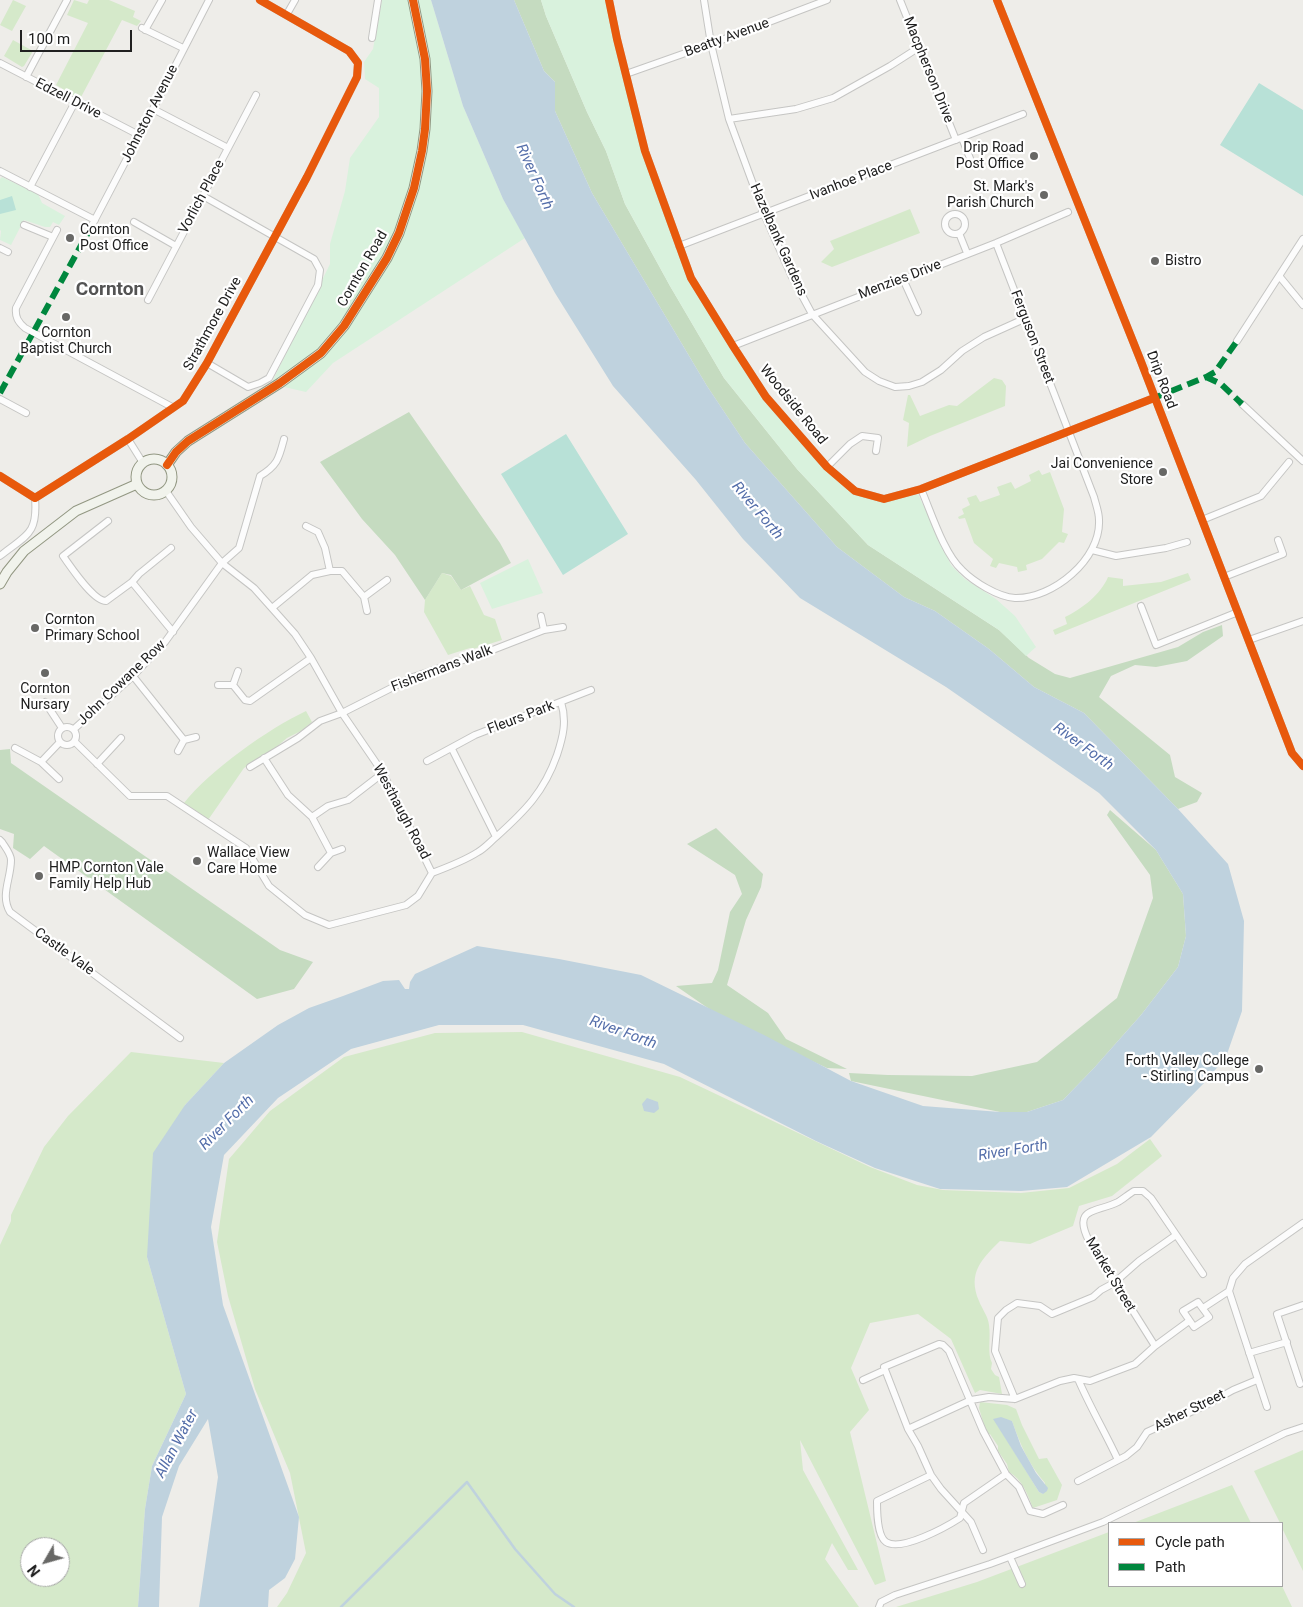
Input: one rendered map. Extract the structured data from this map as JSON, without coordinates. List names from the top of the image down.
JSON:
{
  "streets": {
    "main road": ["Cornton Road"],
    "street": [
      "Beatty Avenue",
      "Macpherson Drive",
      "Edzell Drive",
      "Johnston Avenue",
      "Ivanhoe Place",
      "Vorlich Place",
      "Hazelbank Gardens",
      "Menzies Drive",
      "Strathmore Drive",
      "Ferguson Street",
      "Drip Road",
      "Woodside Road",
      "Fishermans Walk",
      "John Cowane Row",
      "Fleurs Park",
      "Westhaugh Road",
      "Castle Vale",
      "Market Street",
      "Asher Street"
    ]
  },
  "crossings": [
    ["Beatty Avenue", "Hazelbank Gardens"],
    ["Beatty Avenue", "Woodside Road"],
    ["Macpherson Drive", "Ivanhoe Place"],
    ["Edzell Drive", "Johnston Avenue"],
    ["Ivanhoe Place", "Hazelbank Gardens"],
    ["Ivanhoe Place", "Woodside Road"],
    ["Hazelbank Gardens", "Menzies Drive"],
    ["Hazelbank Gardens", "Ferguson Street"],
    ["Cornton Road", "Westhaugh Road"],
    ["Menzies Drive", "Ferguson Street"],
    ["Menzies Drive", "Woodside Road"],
    ["Ferguson Street", "Woodside Road"],
    ["Drip Road", "Woodside Road"],
    ["Fishermans Walk", "Westhaugh Road"],
    ["John Cowane Row", "Westhaugh Road"]
  ],
  "districts": ["Cornton"],
  "water": ["River Forth", "Allan Water"],
  "places": [
    "Drip Road Post Office",
    "St. Mark's Parish Church",
    "Cornton Post Office",
    "Bistro",
    "Cornton Baptist Church",
    "Jai Convenience Store",
    "Cornton Primary School",
    "Cornton Nursary",
    "Wallace View Care Home",
    "HMP Cornton Vale Family Help Hub",
    "Forth Valley College - Stirling Campus"
  ],
  "legend": ["Cycle path", "Path"],
  "scale_bar": "100 m",
  "north": "bottom left"
}
